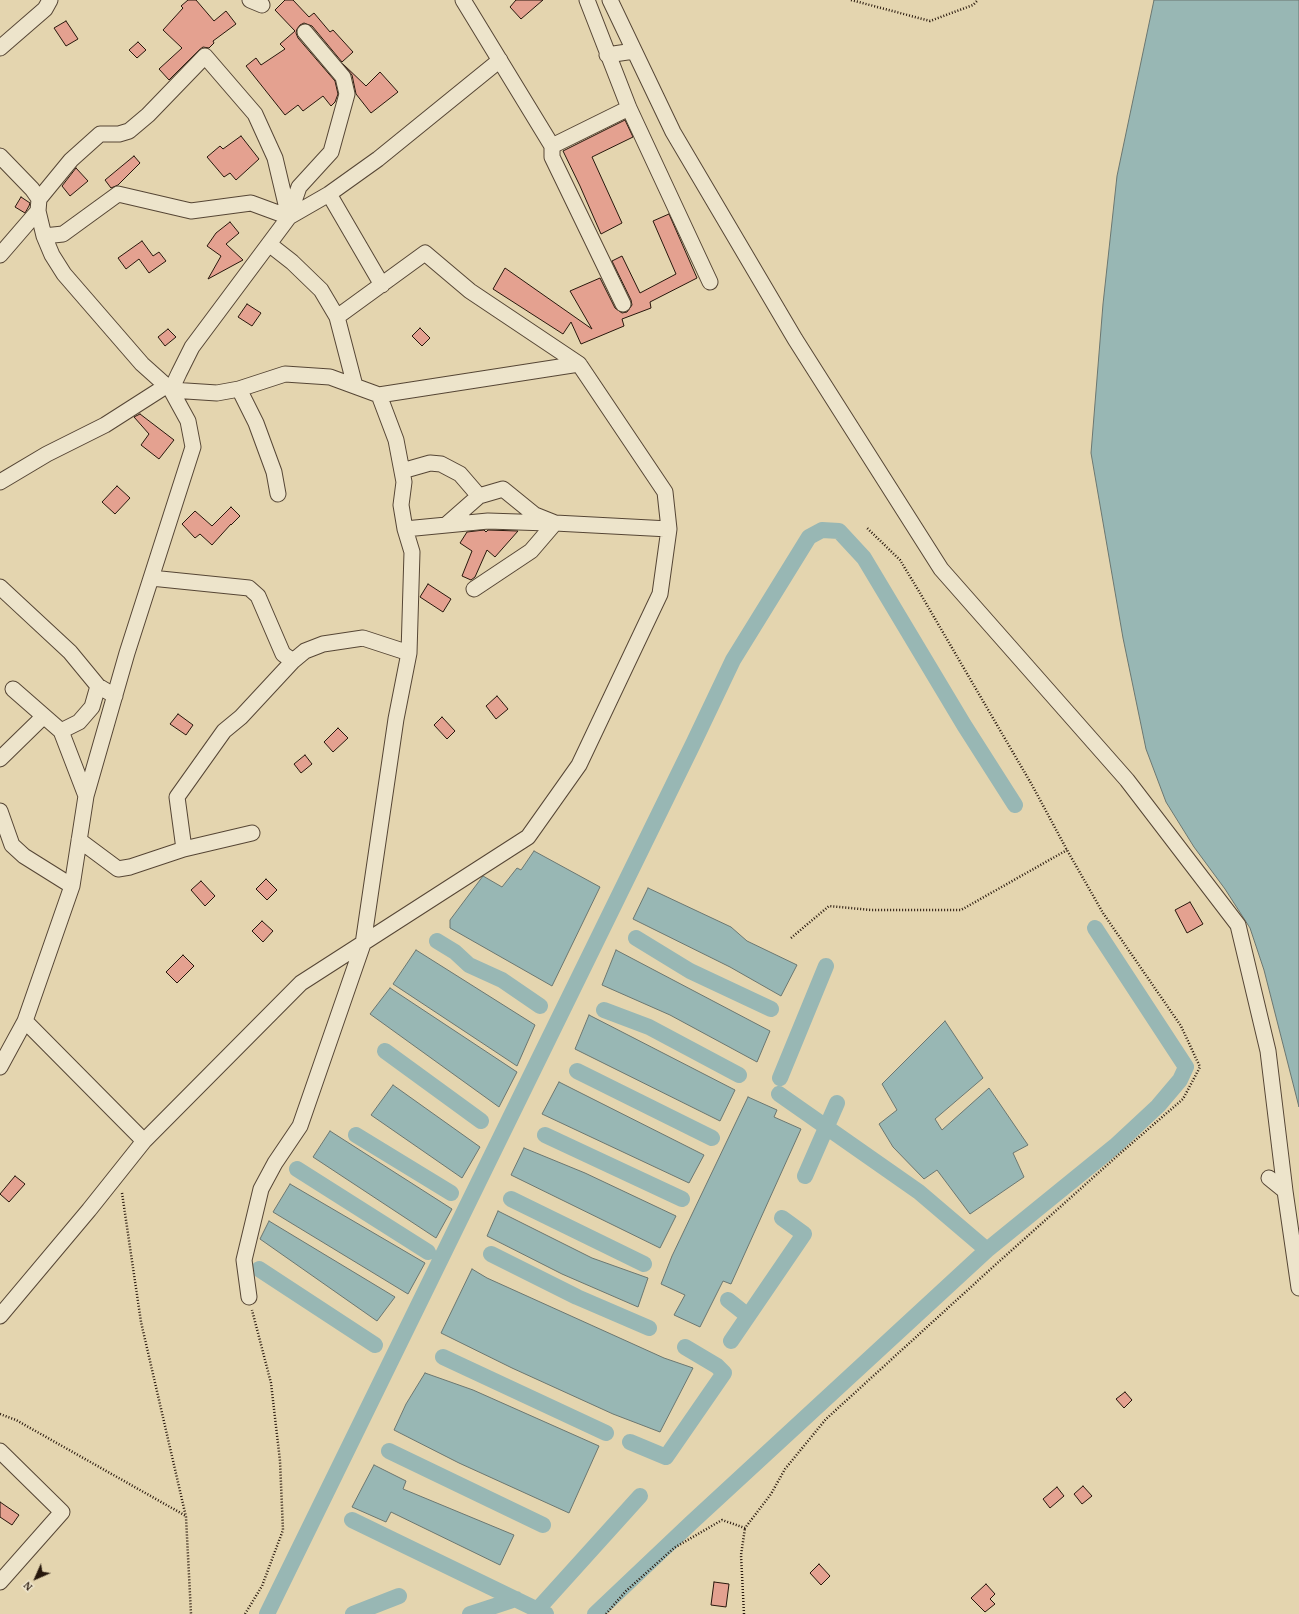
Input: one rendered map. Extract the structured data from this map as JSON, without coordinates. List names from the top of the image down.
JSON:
{
  "north": "bottom left"
}
